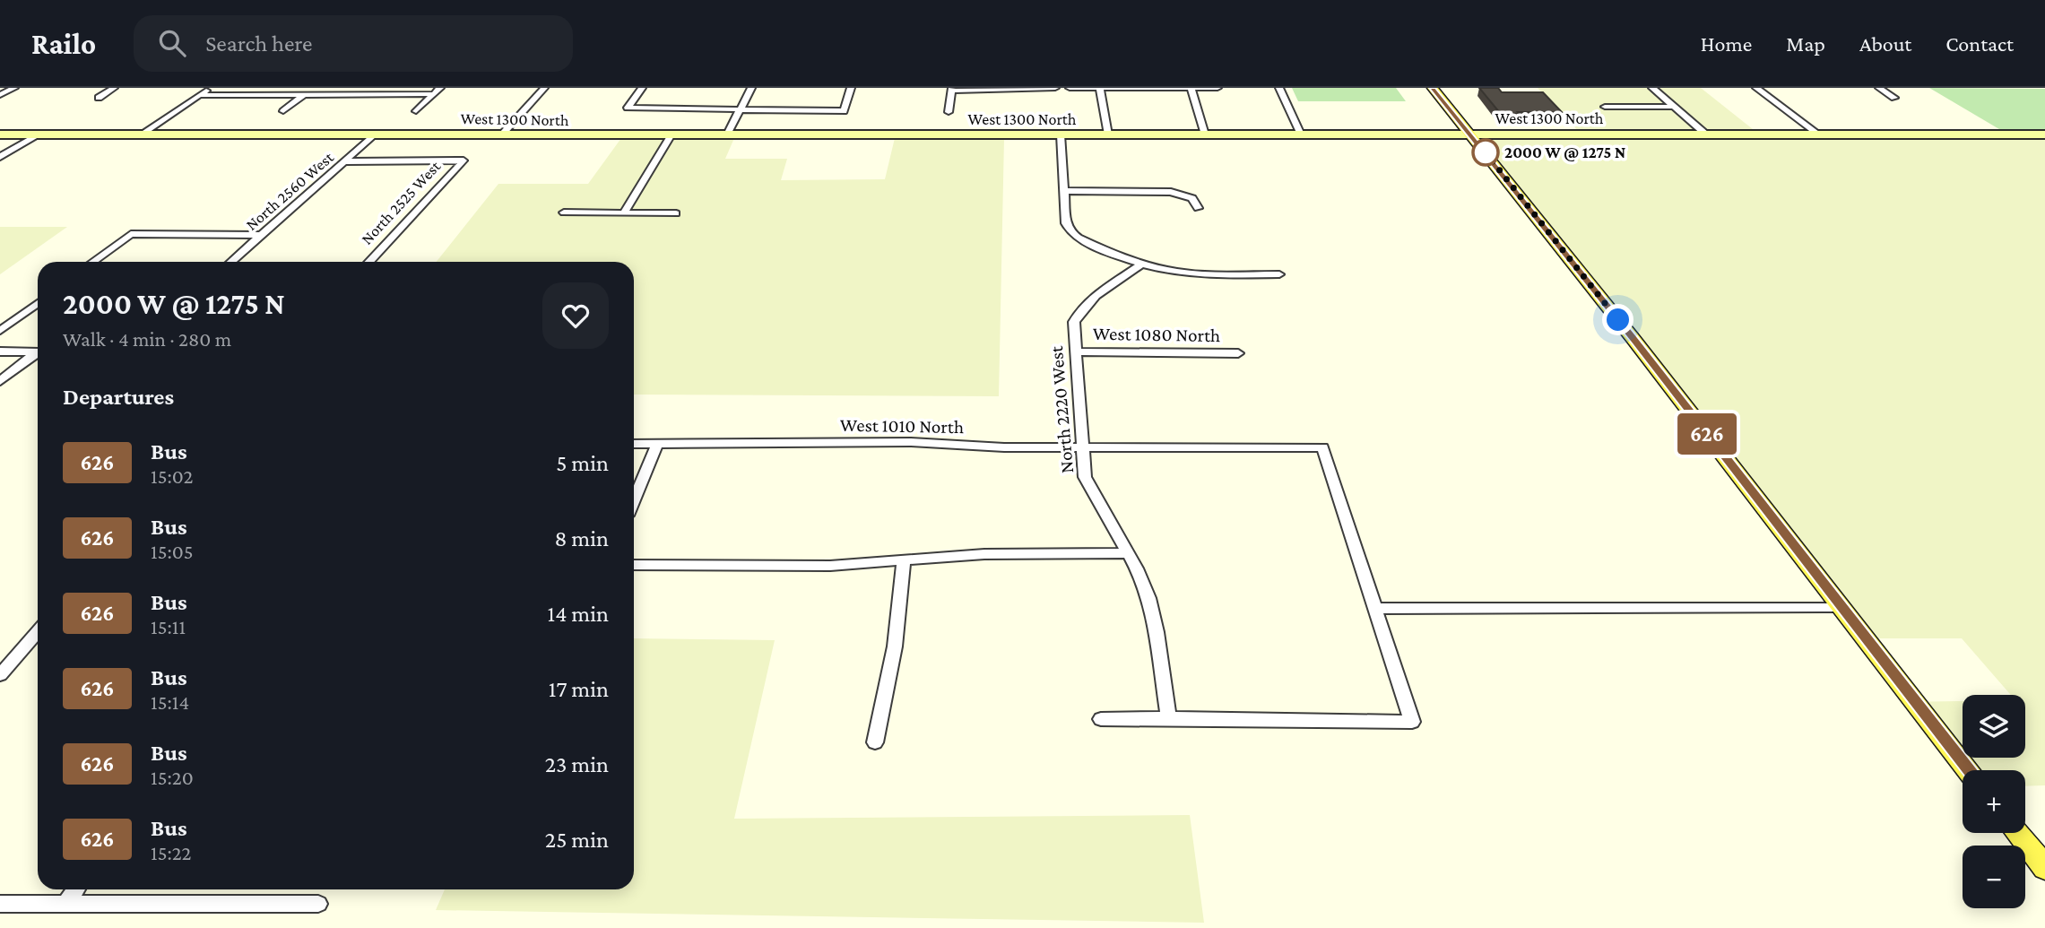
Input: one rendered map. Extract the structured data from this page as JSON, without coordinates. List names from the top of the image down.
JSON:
{
  "streets": {
    "street": [
      "West 1300 North",
      "North 2560 West",
      "North 2525 West",
      "West 1080 North",
      "North 2220 West",
      "West 1010 North"
    ]
  },
  "crossings": [
    ["West 1300 North", "North 2560 West"],
    ["North 2560 West", "North 2525 West"],
    ["West 1080 North", "North 2220 West"],
    ["North 2220 West", "West 1010 North"]
  ],
  "places": ["2000 W @ 1275 N"],
  "lines": ["bus line 626"],
  "page": {
    "header": "Railo",
    "search": "Search here",
    "nav": [
      "Home",
      "Map",
      "About",
      "Contact"
    ],
    "on_map": "626",
    "heading": [
      ["2000 W @ 1275 N", "Walk · 4 min · 280 m"],
      "Departures"
    ],
    "list": [
      {
        "mark": "626",
        "name": "Bus",
        "note": "15:02",
        "value": "5 min"
      },
      {
        "mark": "626",
        "name": "Bus",
        "note": "15:05",
        "value": "8 min"
      },
      {
        "mark": "626",
        "name": "Bus",
        "note": "15:11",
        "value": "14 min"
      },
      {
        "mark": "626",
        "name": "Bus",
        "note": "15:14",
        "value": "17 min"
      },
      {
        "mark": "626",
        "name": "Bus",
        "note": "15:20",
        "value": "23 min"
      },
      {
        "mark": "626",
        "name": "Bus",
        "note": "15:22",
        "value": "25 min"
      }
    ],
    "map_buttons": ["+", "−"]
  }
}
